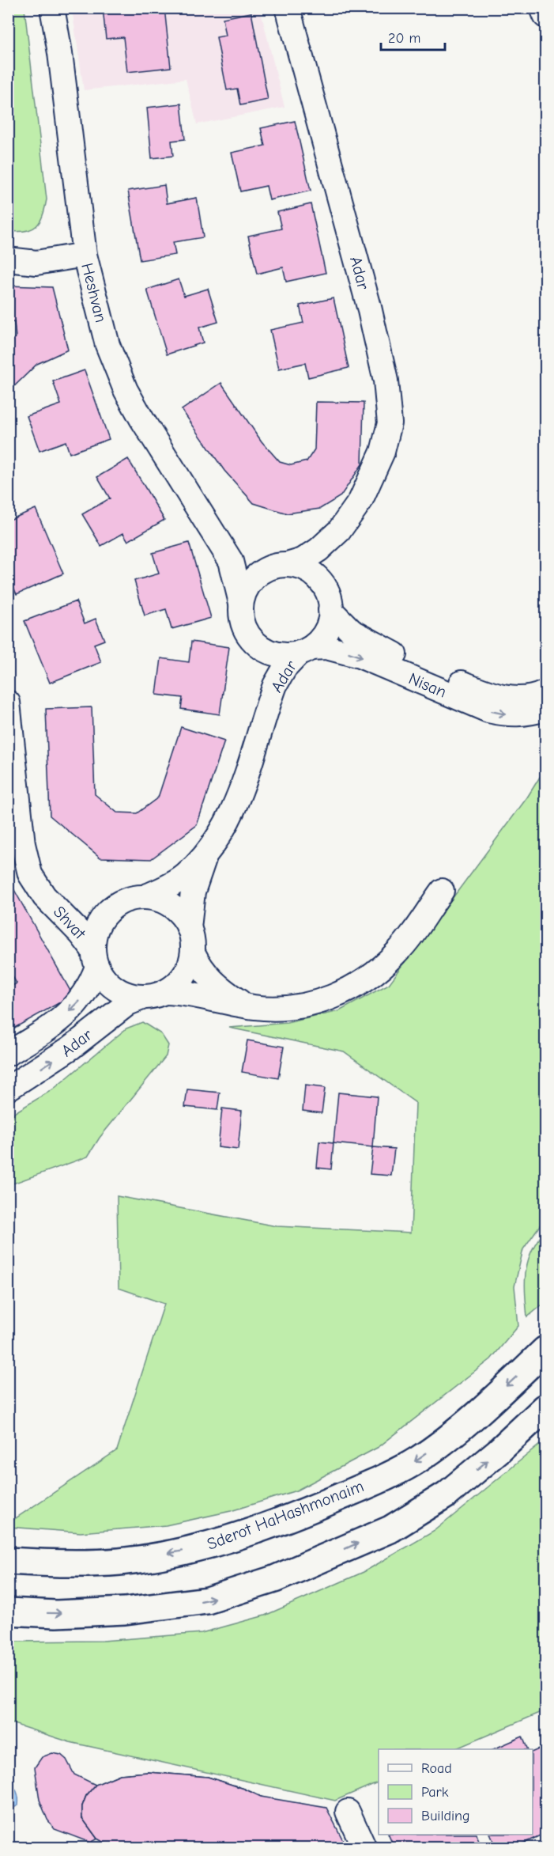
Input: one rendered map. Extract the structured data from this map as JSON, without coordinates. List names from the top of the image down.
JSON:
{
  "streets": {
    "main road": ["Sderot HaHashmonaim"],
    "street": [
      "Adar",
      "Heshvan",
      "Nisan",
      "Shvat"
    ]
  },
  "crossings": [
    ["Adar", "Heshvan"],
    ["Adar", "Nisan"],
    ["Adar", "Shvat"],
    ["Heshvan", "Nisan"]
  ],
  "legend": ["Road", "Park", "Building"],
  "scale_bar": "20 m"
}
